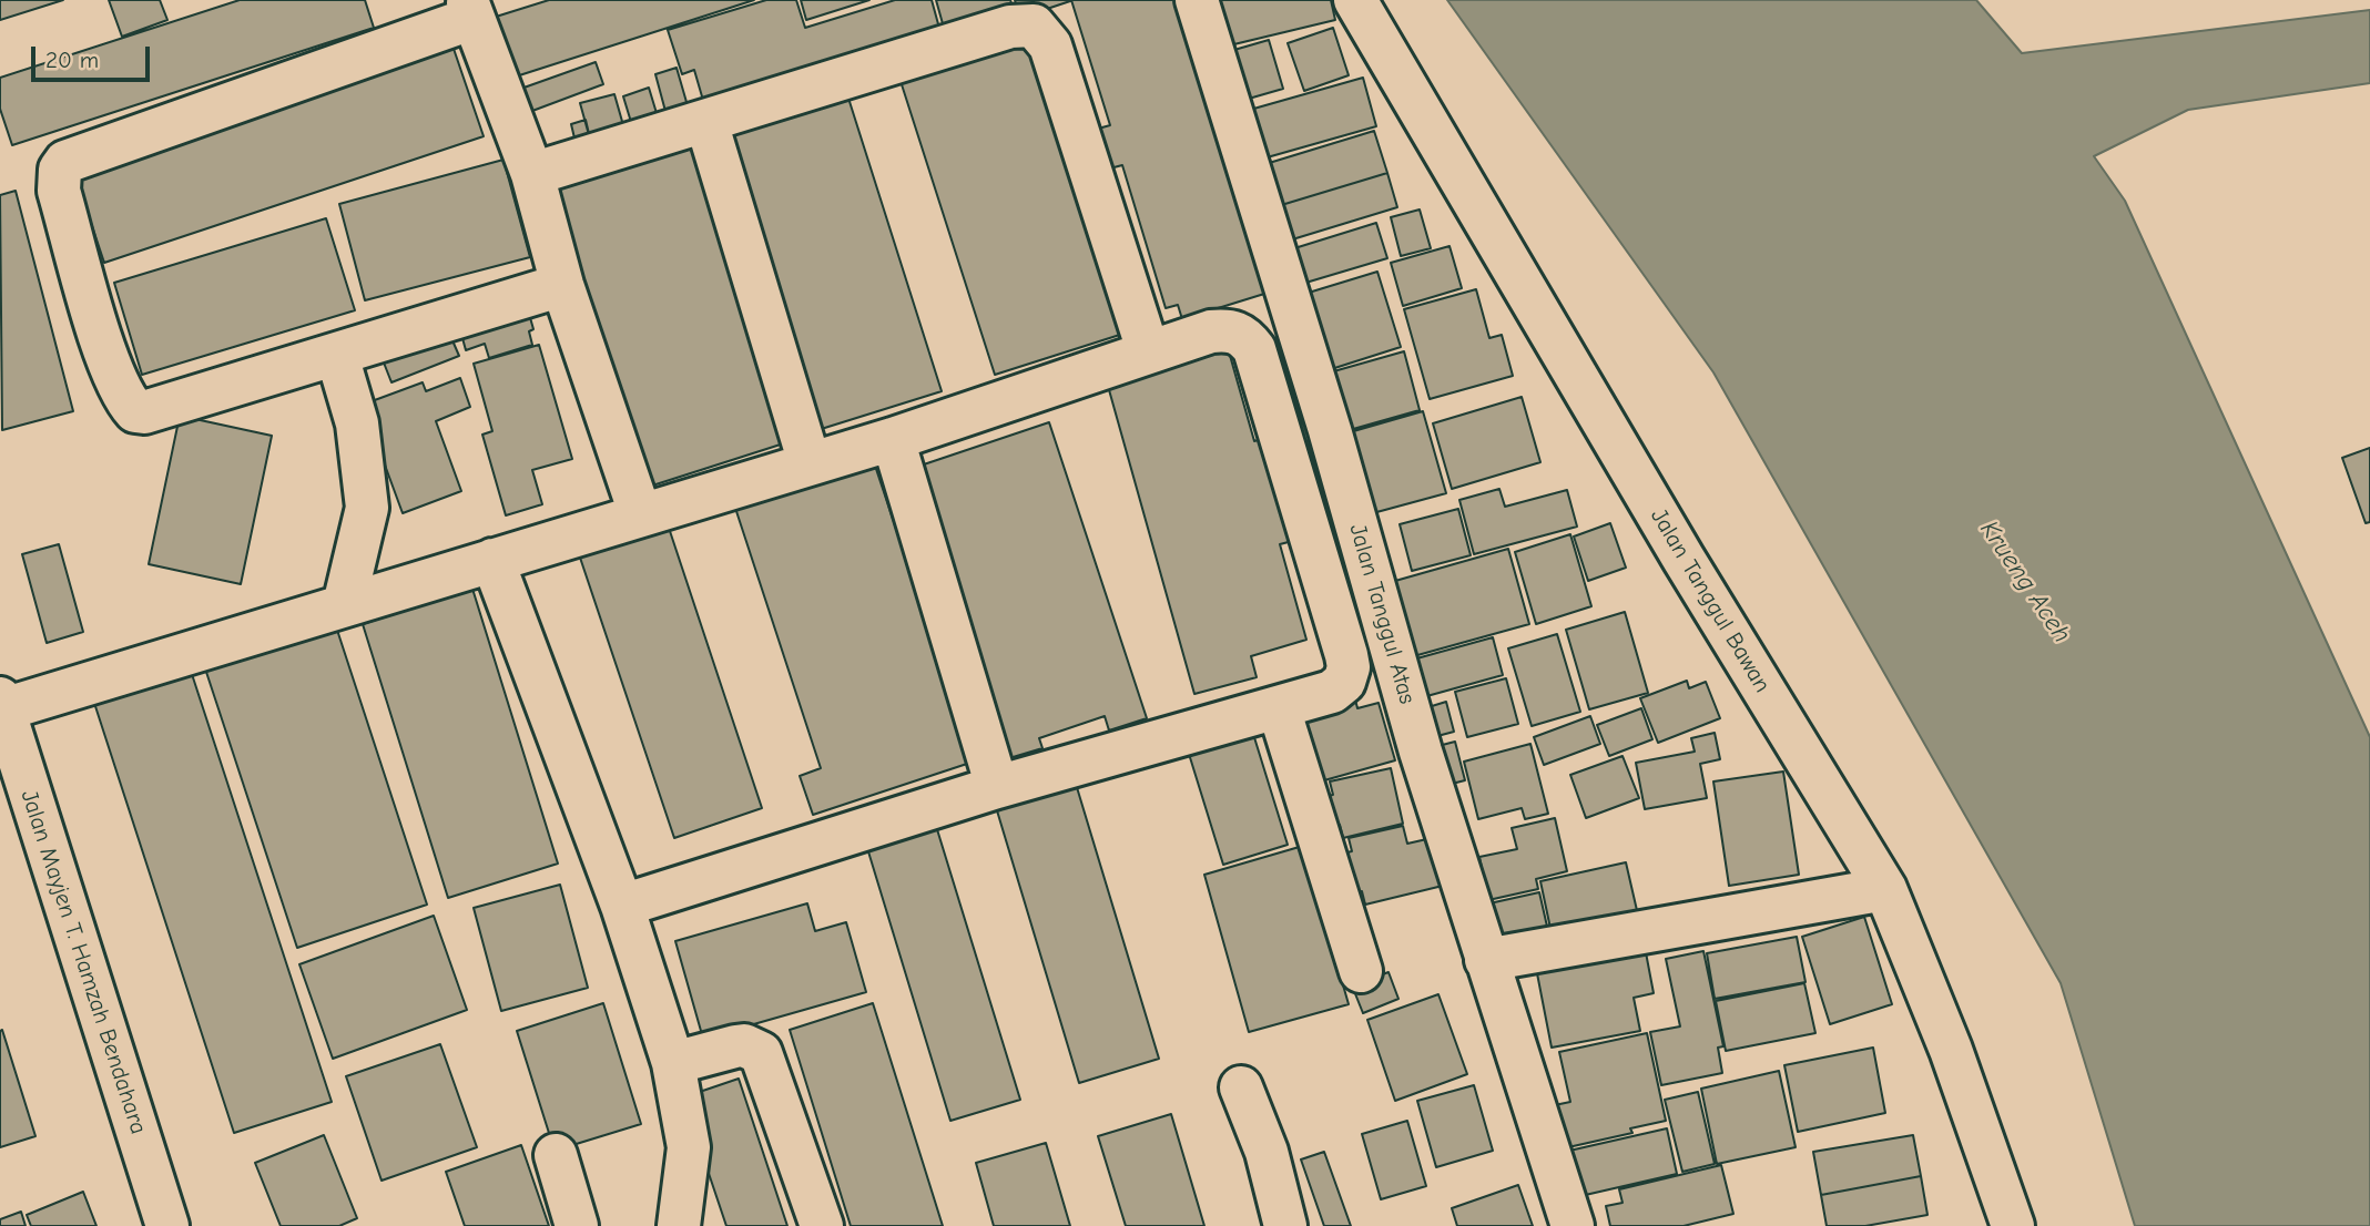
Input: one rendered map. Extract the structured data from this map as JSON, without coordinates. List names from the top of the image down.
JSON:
{
  "streets": {
    "street": ["Jalan Tanggul Bawan", "Jalan Tanggul Atas", "Jalan Mayjen T. Hamzah Bendahara"]
  },
  "water": ["Krueng Aceh"],
  "scale_bar": "20 m"
}
